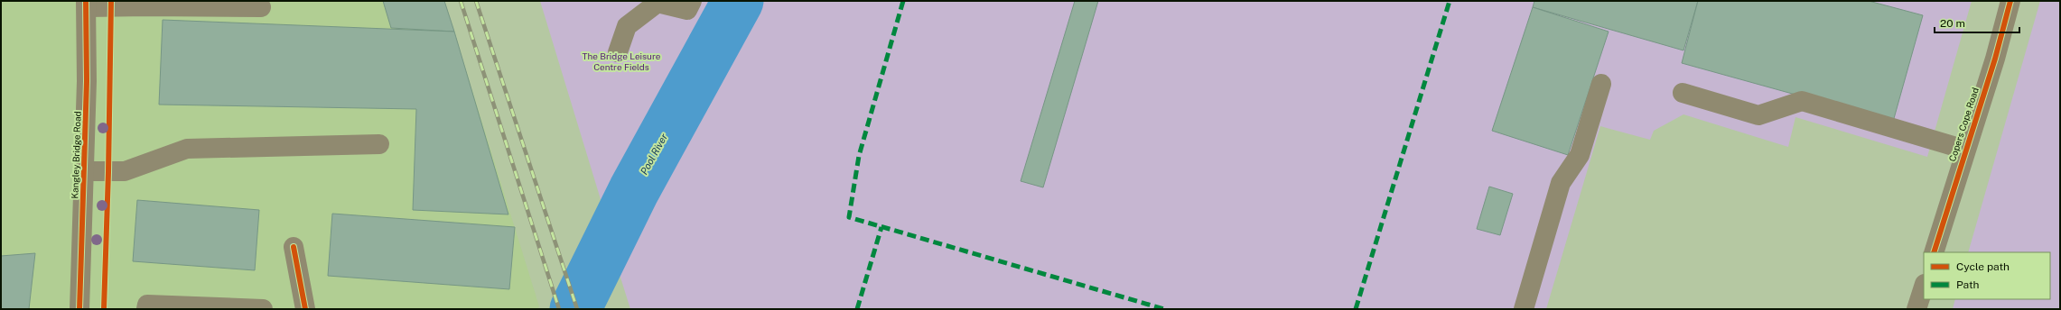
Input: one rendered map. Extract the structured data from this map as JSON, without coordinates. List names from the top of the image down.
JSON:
{
  "streets": {
    "street": ["Copers Cope Road", "Kangley Bridge Road"]
  },
  "water": ["Pool River"],
  "parks": ["The Bridge Leisure Centre Fields"],
  "legend": ["Cycle path", "Path"],
  "scale_bar": "20 m"
}
